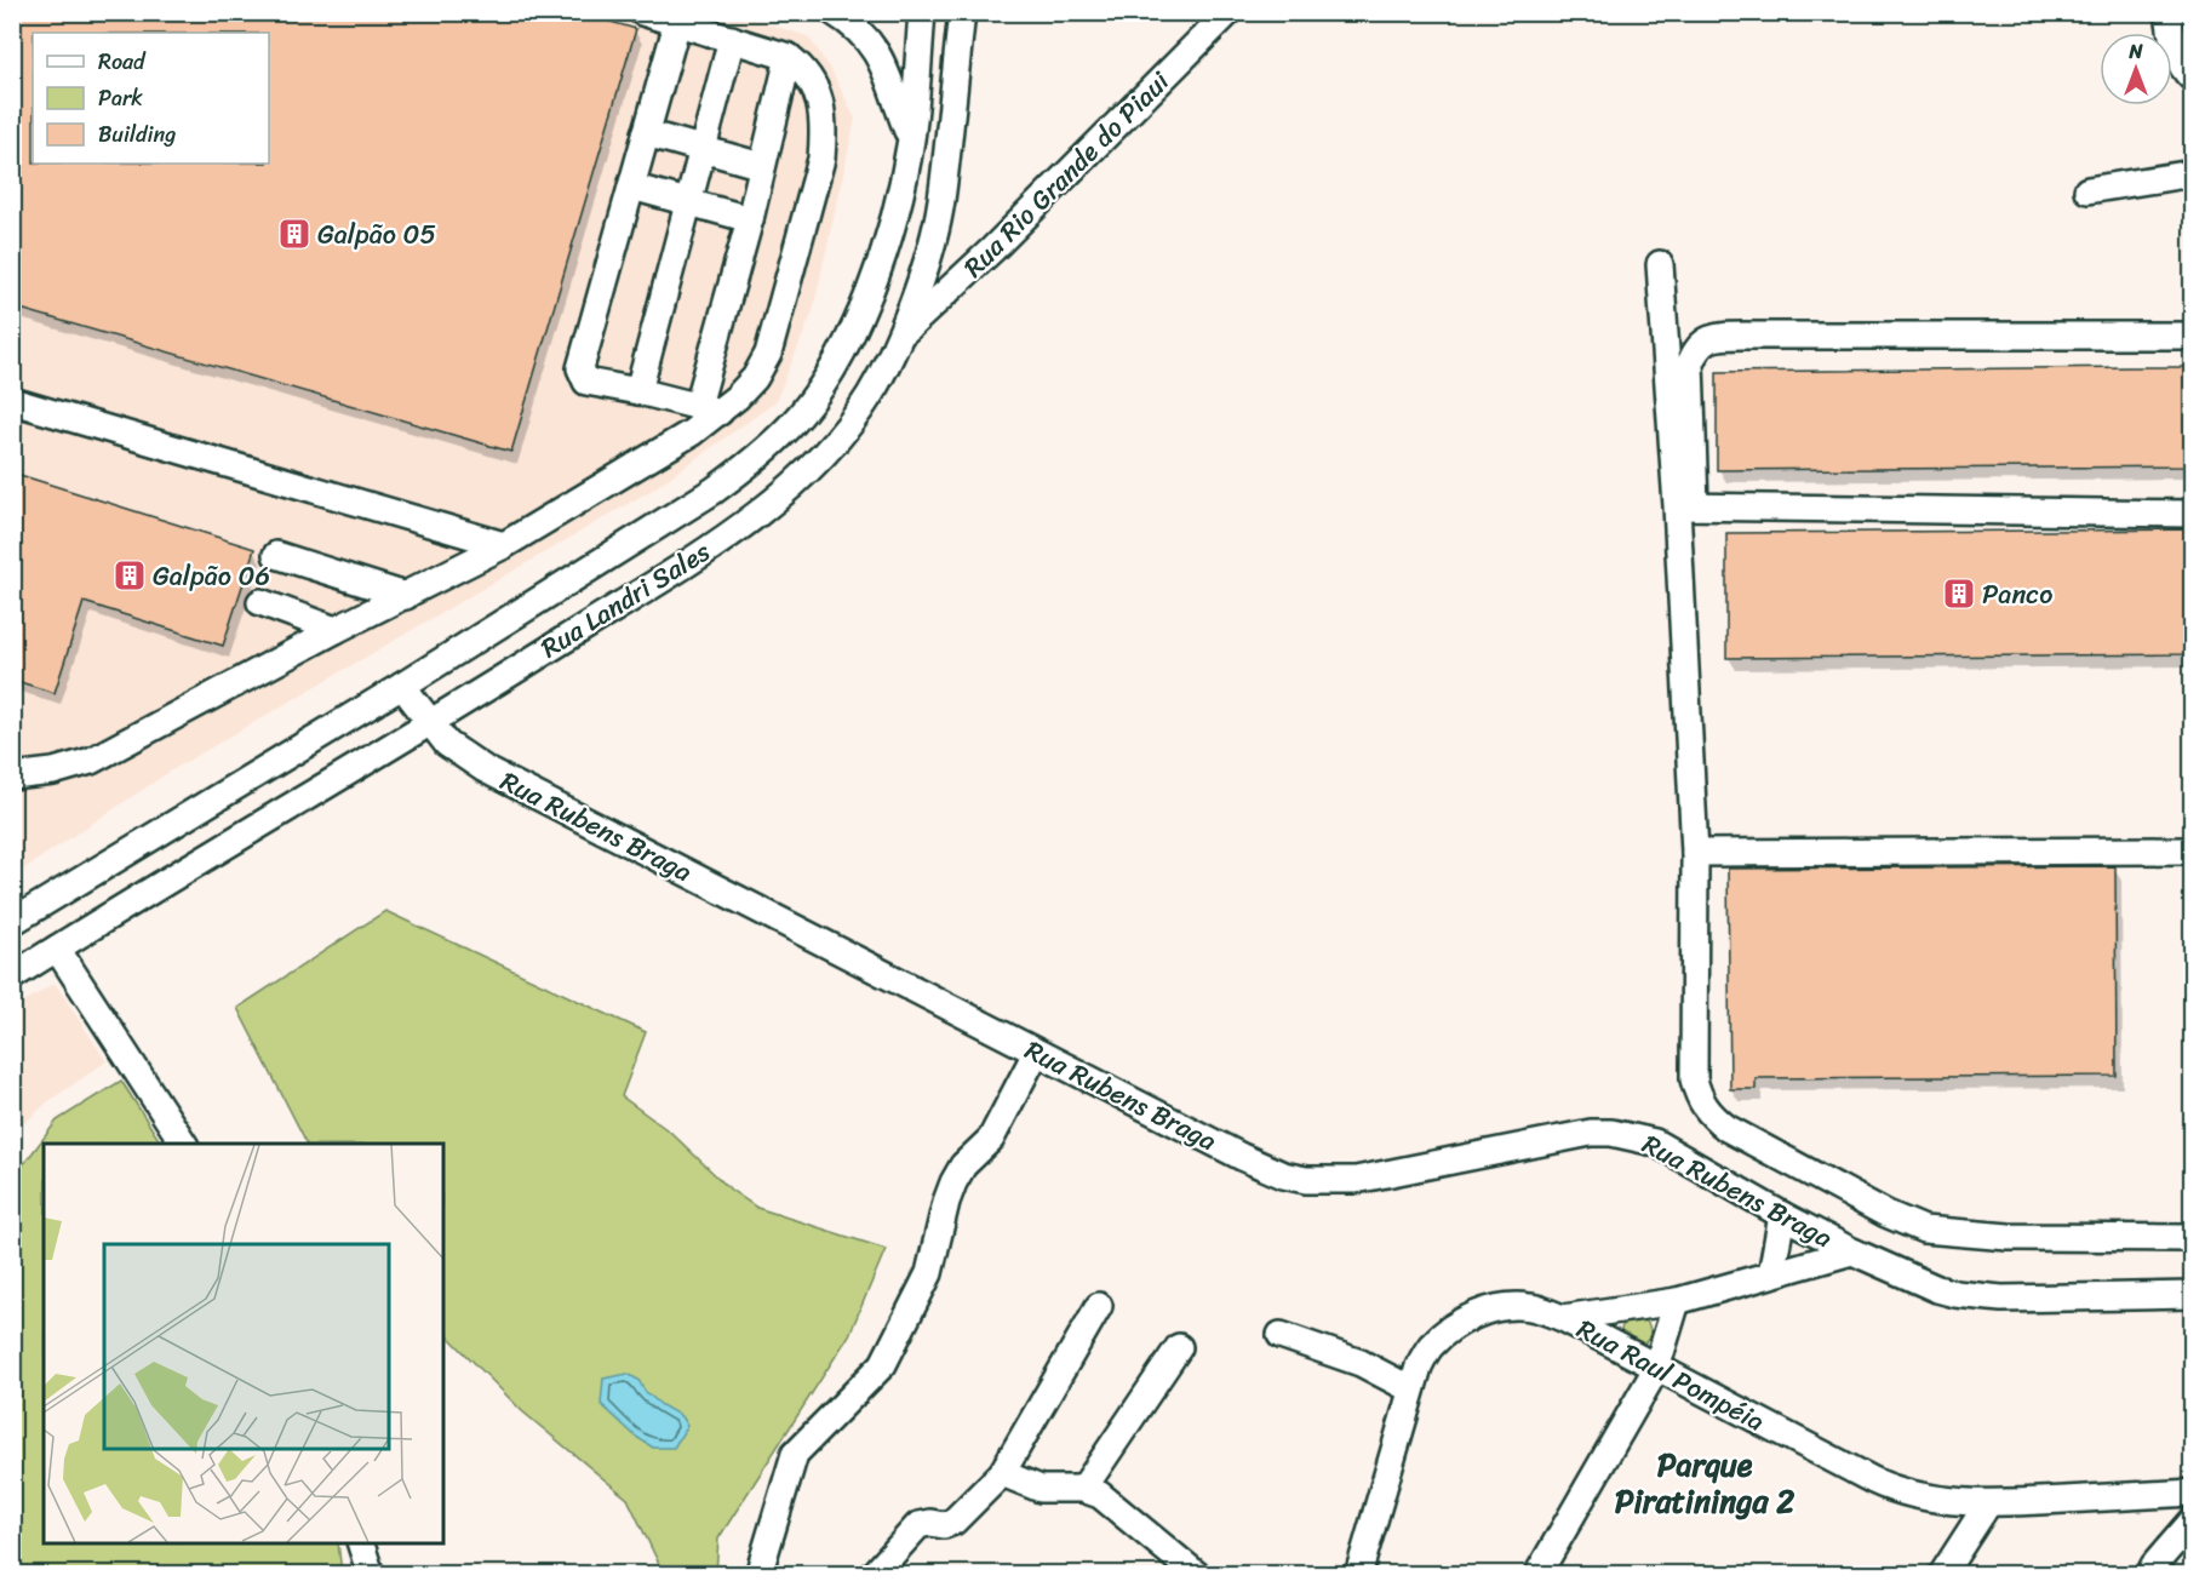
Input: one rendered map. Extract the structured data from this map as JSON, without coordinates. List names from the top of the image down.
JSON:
{
  "streets": {
    "street": [
      "Rua Rio Grande do Piaui",
      "Rua Landri Sales",
      "Rua Rubens Braga",
      "Rua Raul Pompéia"
    ]
  },
  "crossings": [
    ["Rua Rio Grande do Piaui", "Rua Landri Sales"],
    ["Rua Landri Sales", "Rua Rubens Braga"]
  ],
  "districts": ["Parque Piratininga 2"],
  "places": {
    "building": ["Galpão 05", "Galpão 06", "Panco"]
  },
  "legend": ["Road", "Park", "Building"],
  "north": "top"
}
